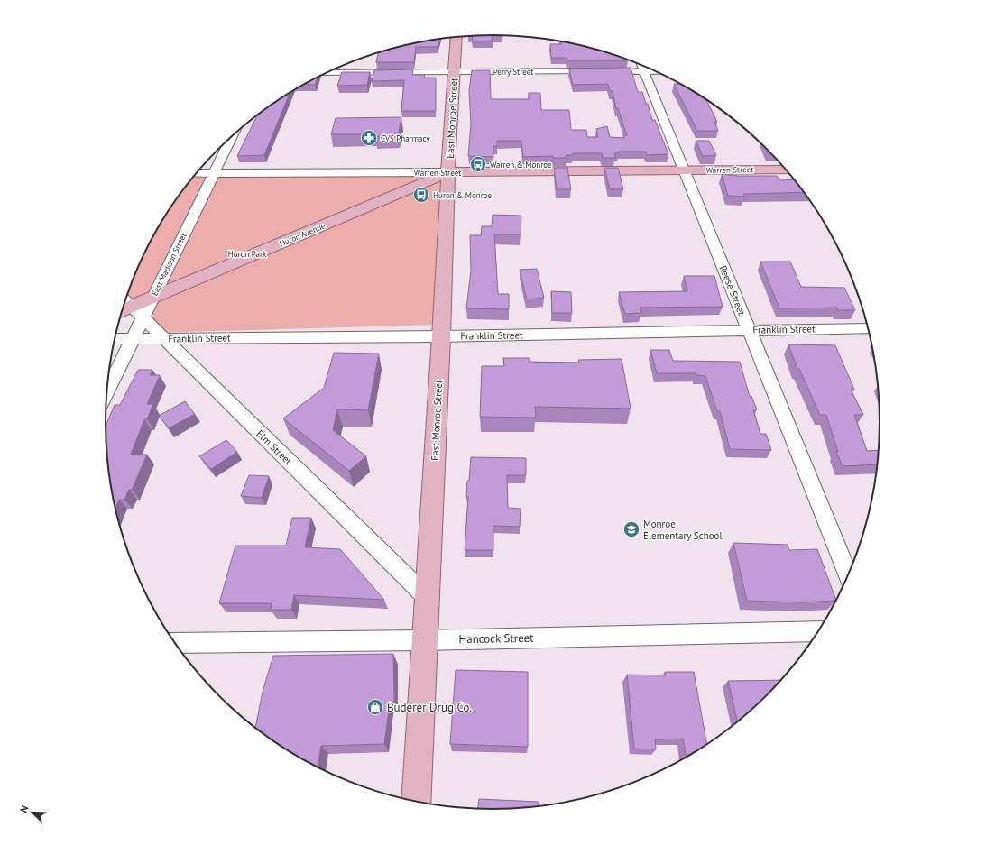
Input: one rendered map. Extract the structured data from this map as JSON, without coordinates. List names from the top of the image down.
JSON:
{
  "streets": {
    "main road": ["East Monroe Street", "Warren Street", "Huron Avenue"],
    "street": [
      "Perry Street",
      "East Madison Street",
      "Reese Street",
      "Franklin Street",
      "Elm Street",
      "Hancock Street"
    ]
  },
  "crossings": [
    ["Perry Street", "East Monroe Street"],
    ["East Monroe Street", "Warren Street"],
    ["East Monroe Street", "Huron Avenue"],
    ["East Monroe Street", "Franklin Street"],
    ["East Monroe Street", "Elm Street"],
    ["East Monroe Street", "Hancock Street"],
    ["Warren Street", "Huron Avenue"],
    ["Warren Street", "East Madison Street"],
    ["Warren Street", "Reese Street"],
    ["Huron Avenue", "East Madison Street"],
    ["Huron Avenue", "Elm Street"],
    ["Reese Street", "Franklin Street"],
    ["Franklin Street", "Elm Street"]
  ],
  "parks": ["Huron Park"],
  "places": {
    "pharmacy": ["CVS Pharmacy"],
    "bus stop": ["Warren & Monroe", "Huron & Monroe"],
    "school or university": ["Monroe Elementary School"],
    "shop": ["Buderer Drug Co."]
  },
  "north": "top left"
}
